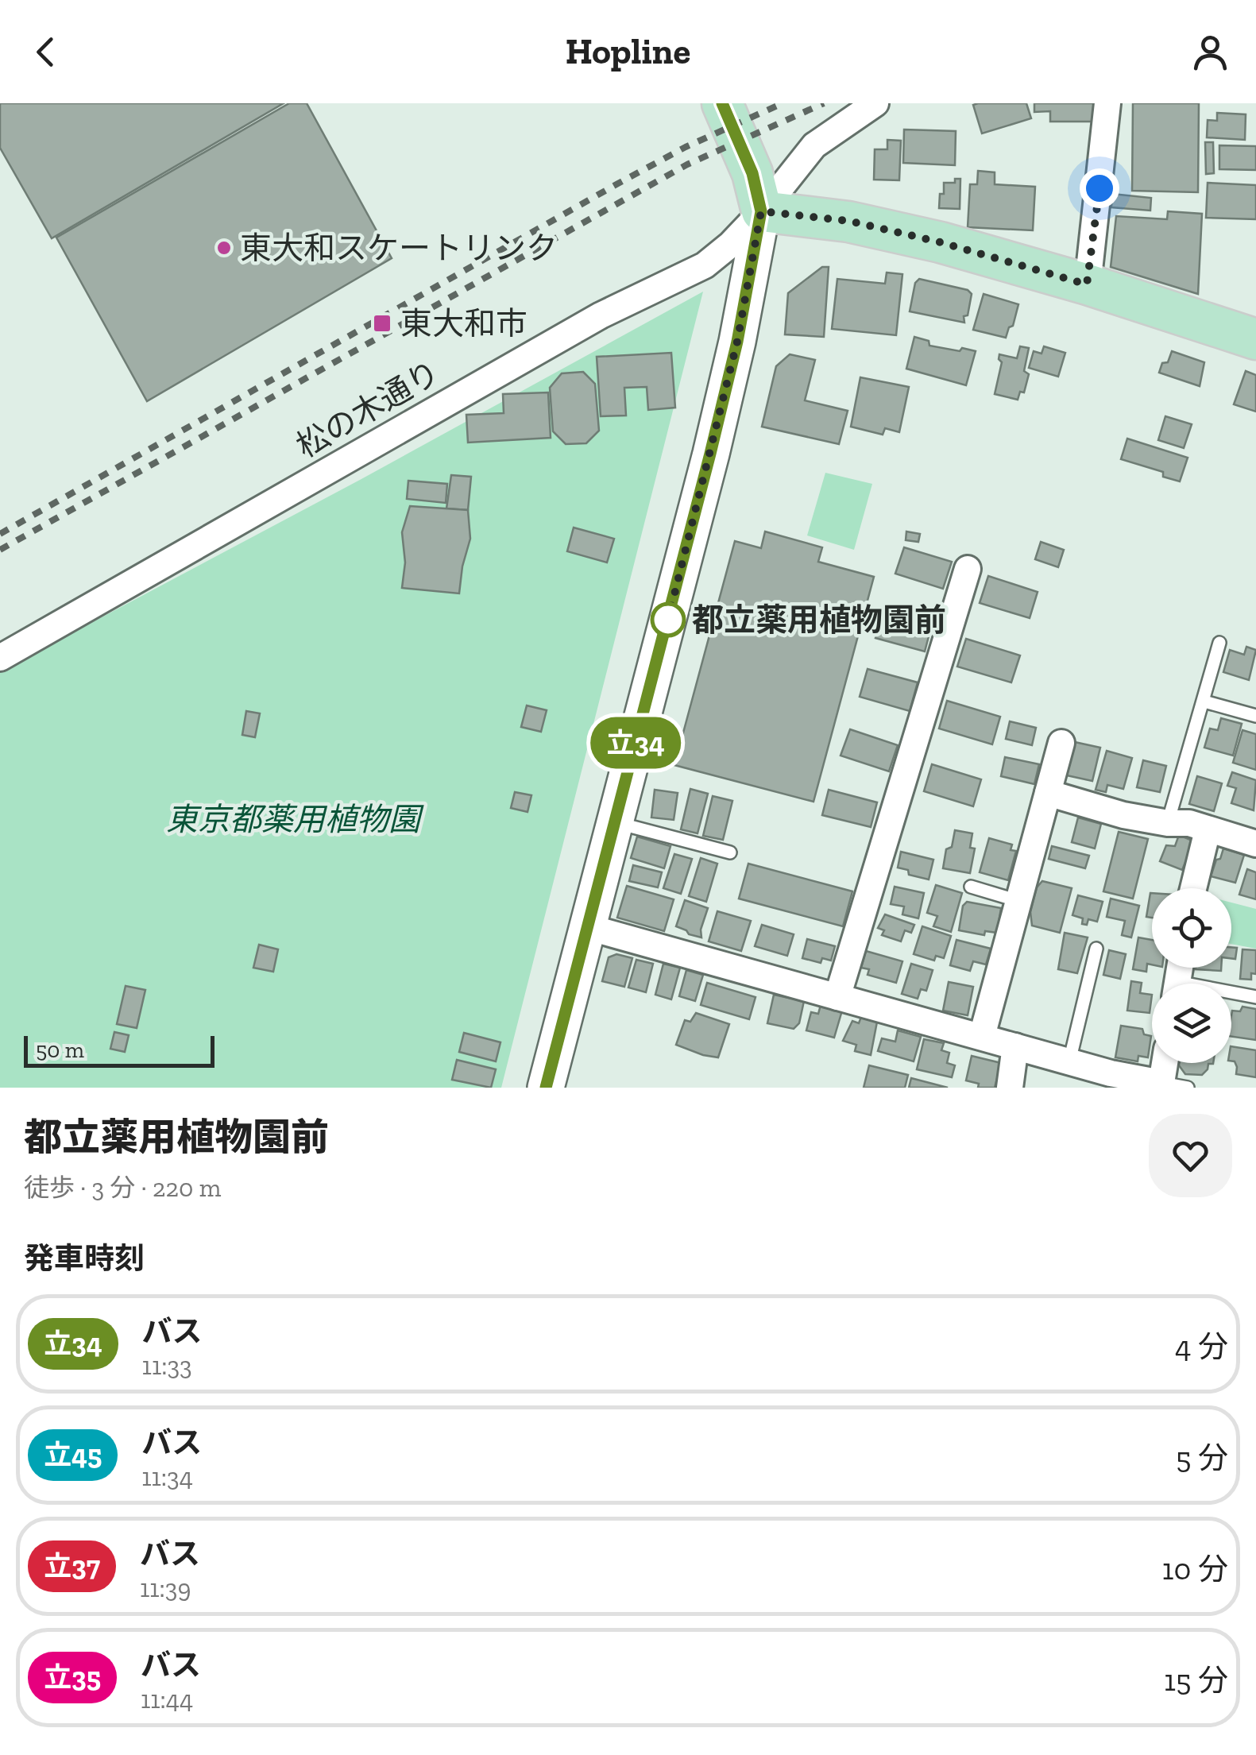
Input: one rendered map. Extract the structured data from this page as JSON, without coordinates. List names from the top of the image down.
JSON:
{
  "streets": {
    "street": ["松の木通り"]
  },
  "parks": ["東京都薬用植物園"],
  "places": {
    "other": ["東大和スケートリンク", "都立薬用植物園前"],
    "transit": ["東大和市"]
  },
  "lines": ["bus line 立34"],
  "scale_bar": "50 m",
  "page": {
    "header": "Hopline",
    "on_map": "立34",
    "scale": "50 m",
    "heading": [
      ["都立薬用植物園前", "徒歩 · 3 分 · 220 m"],
      "発車時刻"
    ],
    "list": [
      {
        "mark": "立34",
        "name": "バス",
        "note": "11:33",
        "value": "4 分"
      },
      {
        "mark": "立45",
        "name": "バス",
        "note": "11:34",
        "value": "5 分"
      },
      {
        "mark": "立37",
        "name": "バス",
        "note": "11:39",
        "value": "10 分"
      },
      {
        "mark": "立35",
        "name": "バス",
        "note": "11:44",
        "value": "15 分"
      }
    ]
  }
}
